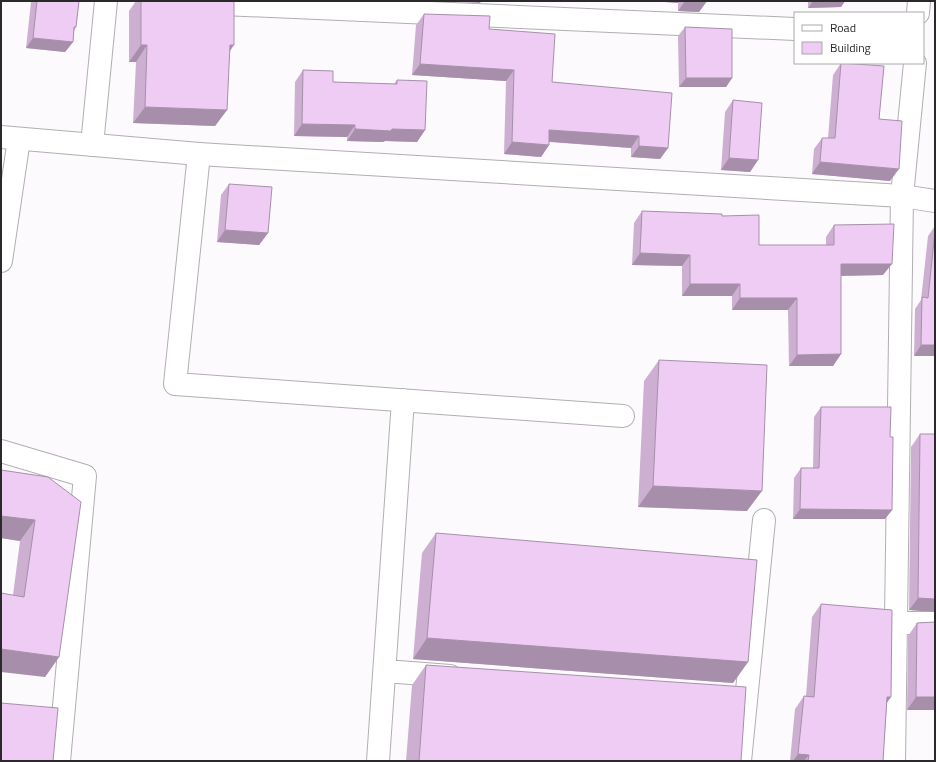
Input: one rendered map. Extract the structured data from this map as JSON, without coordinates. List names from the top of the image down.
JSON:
{
  "legend": ["Road", "Building"]
}
